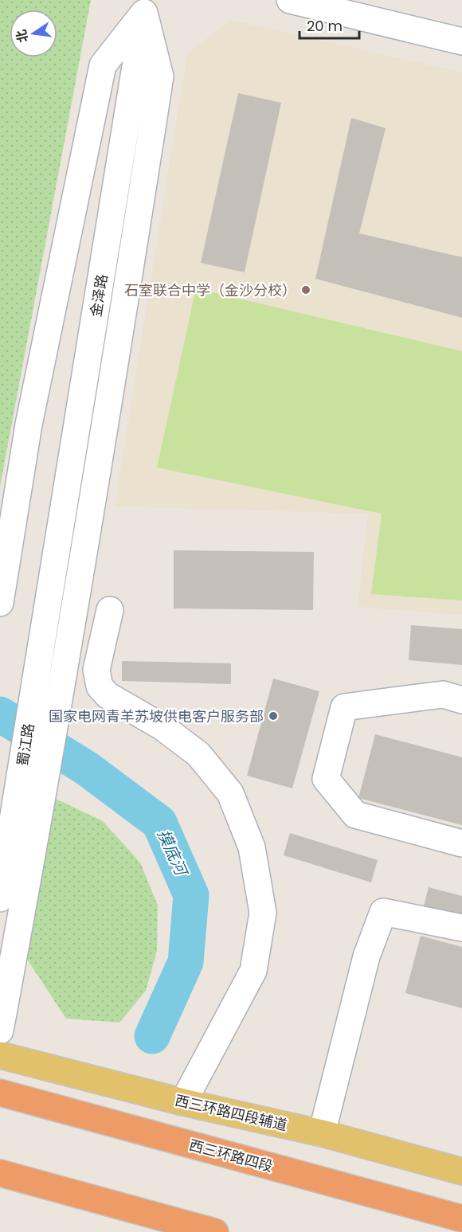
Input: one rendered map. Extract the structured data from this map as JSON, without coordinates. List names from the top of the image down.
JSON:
{
  "streets": {
    "highway": ["西三环路四段"],
    "main road": ["西三环路四段辅道"],
    "street": ["金泽路", "蜀江路"]
  },
  "crossings": [
    ["金泽路", "蜀江路"]
  ],
  "water": ["摸底河"],
  "places": ["石室联合中学（金沙分校）", "国家电网青羊苏坡供电客户服务部"],
  "scale_bar": "20 m",
  "north": "left"
}
